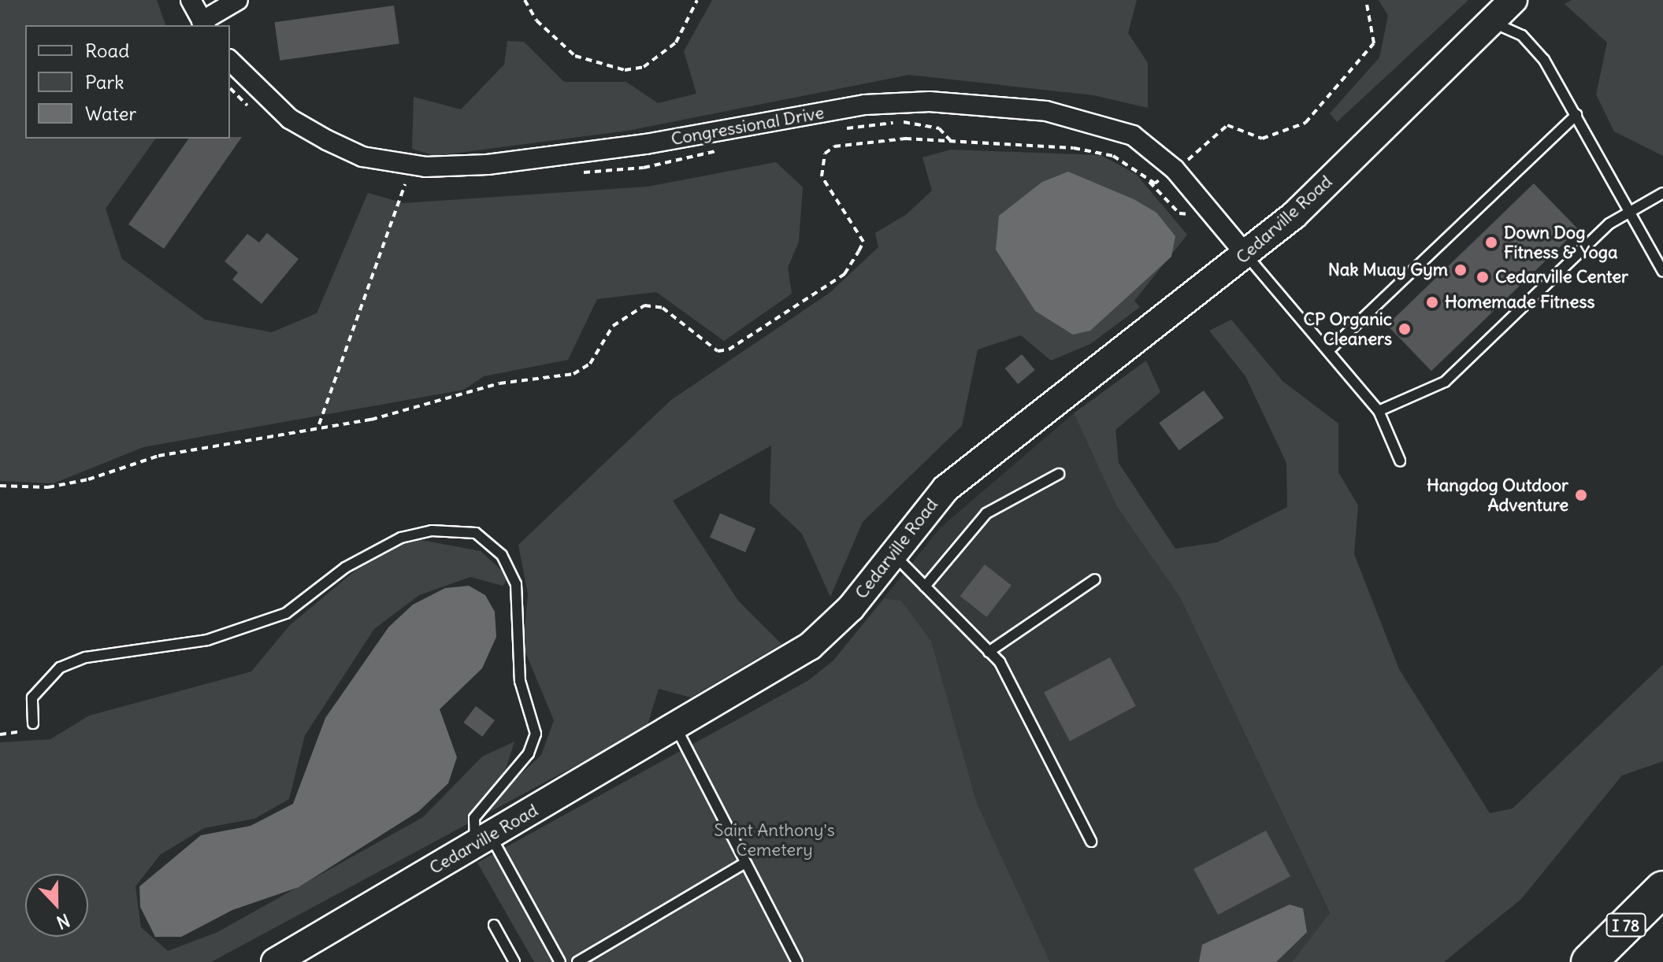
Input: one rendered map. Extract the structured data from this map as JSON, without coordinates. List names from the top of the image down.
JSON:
{
  "streets": {
    "highway": ["I 78"],
    "main road": ["Cedarville Road"],
    "street": ["Congressional Drive"]
  },
  "crossings": [
    ["Congressional Drive", "Cedarville Road"]
  ],
  "parks": ["Saint Anthony's Cemetery"],
  "places": [
    "Down Dog Fitness & Yoga",
    "Nak Muay Gym",
    "Cedarville Center",
    "Homemade Fitness",
    "CP Organic Cleaners",
    "Hangdog Outdoor Adventure"
  ],
  "legend": ["Road", "Park", "Water"],
  "north": "bottom"
}
